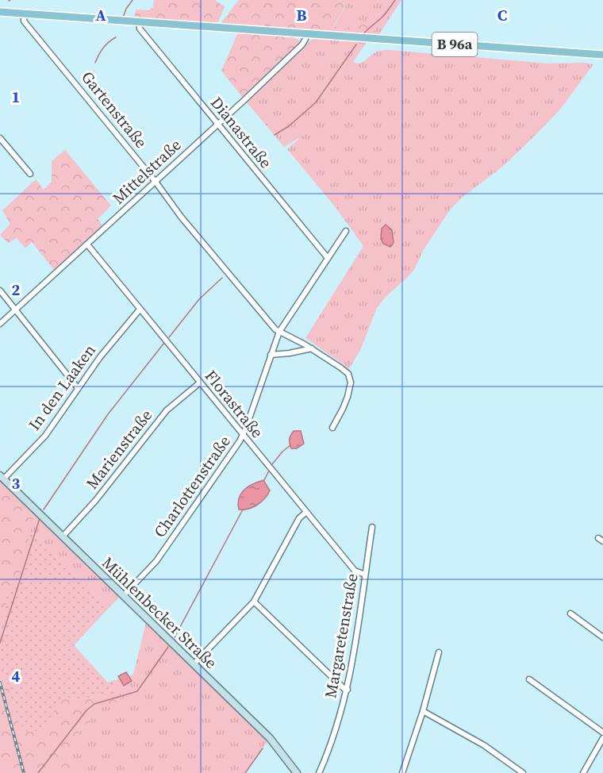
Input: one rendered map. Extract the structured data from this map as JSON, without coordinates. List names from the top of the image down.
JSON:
{
  "streets": {
    "main road": ["B 96a", "Mühlenbecker Straße"],
    "street": [
      "Gartenstraße",
      "Dianastraße",
      "Mittelstraße",
      "In den Laaken",
      "Florastraße",
      "Marienstraße",
      "Charlottenstraße",
      "Margaretenstraße"
    ]
  },
  "crossings": [
    ["B 96a", "Gartenstraße"],
    ["B 96a", "Dianastraße"],
    ["B 96a", "Mittelstraße"],
    ["Gartenstraße", "Mittelstraße"],
    ["Gartenstraße", "Charlottenstraße"],
    ["Dianastraße", "Mittelstraße"],
    ["Dianastraße", "Charlottenstraße"],
    ["Mittelstraße", "Florastraße"],
    ["In den Laaken", "Florastraße"],
    ["In den Laaken", "Mühlenbecker Straße"],
    ["Florastraße", "Marienstraße"],
    ["Florastraße", "Charlottenstraße"],
    ["Florastraße", "Margaretenstraße"],
    ["Marienstraße", "Mühlenbecker Straße"],
    ["Charlottenstraße", "Mühlenbecker Straße"]
  ],
  "grid": {
    "columns": ["A", "B", "C"],
    "rows": [
      "1",
      "2",
      "3",
      "4"
    ]
  }
}
